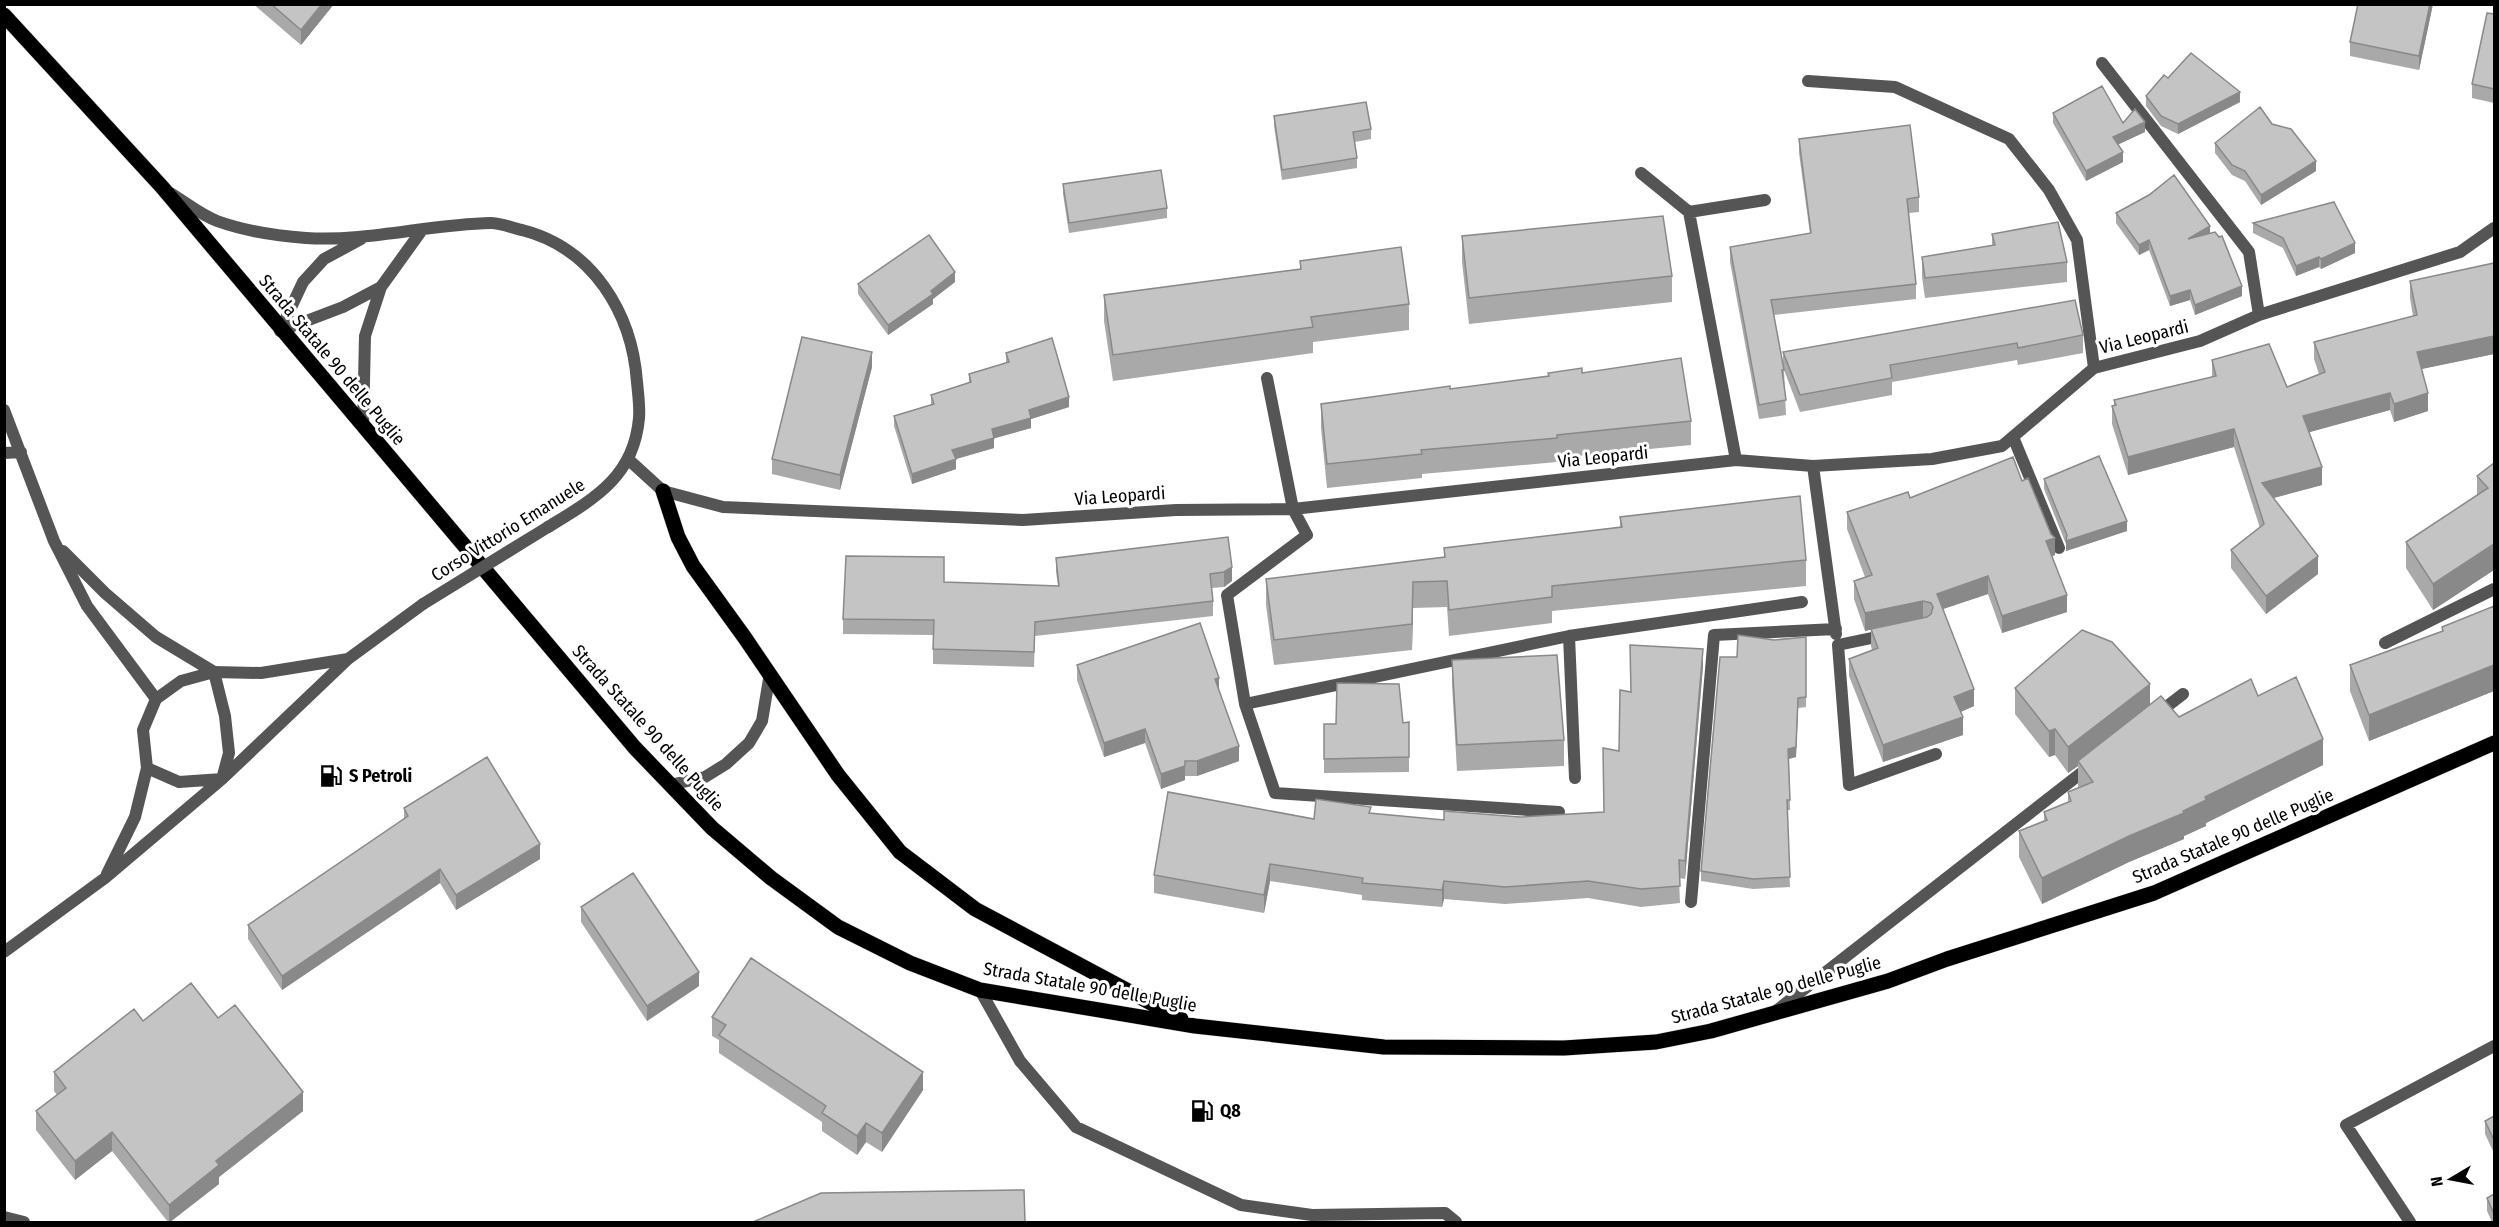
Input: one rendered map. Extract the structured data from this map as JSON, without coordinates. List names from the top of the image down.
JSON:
{
  "streets": {
    "main road": ["Strada Statale 90 delle Puglie"],
    "street": ["Via Leopardi", "Corso Vittorio Emanuele"]
  },
  "crossings": [
    ["Strada Statale 90 delle Puglie", "Corso Vittorio Emanuele"]
  ],
  "places": {
    "fuel station": ["S Petroli", "Q8"]
  },
  "north": "left"
}
